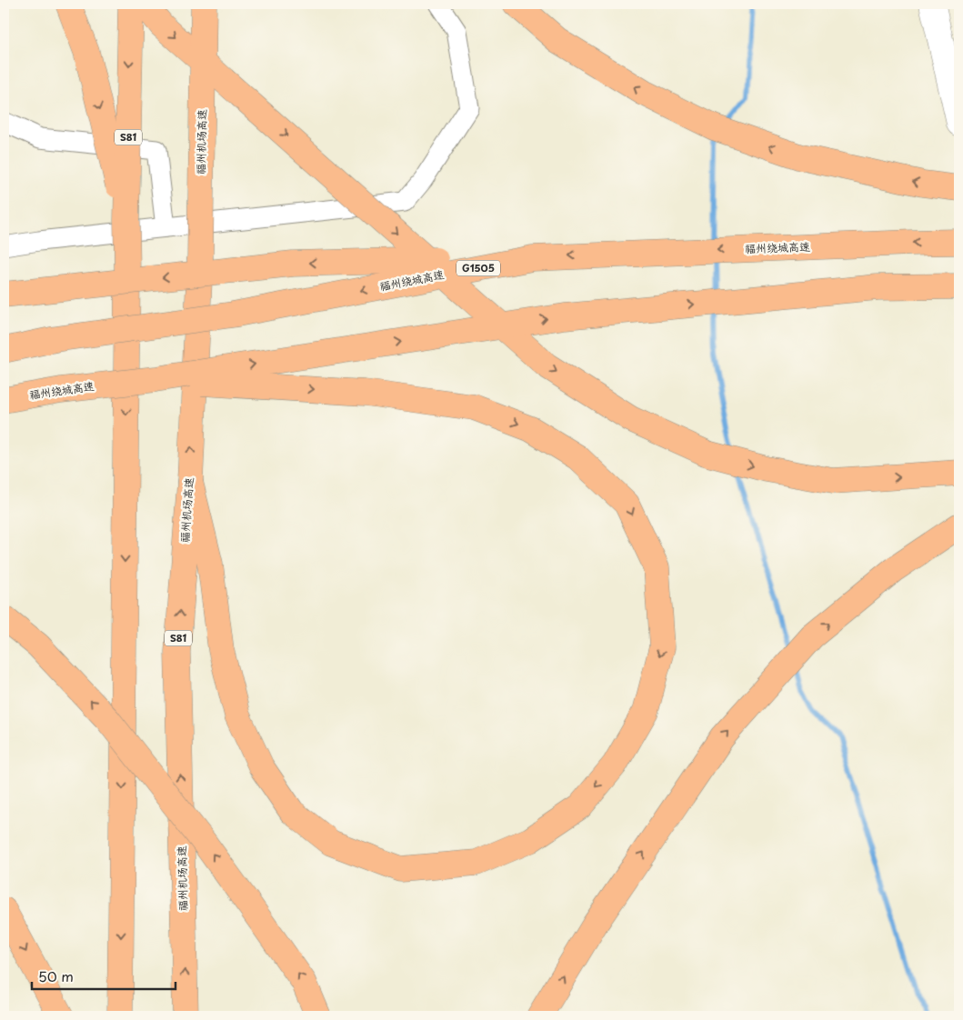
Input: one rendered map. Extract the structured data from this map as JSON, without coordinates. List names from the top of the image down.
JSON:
{
  "streets": {
    "highway": [
      "S81",
      "福州机场高速",
      "福州绕城高速",
      "G1505"
    ]
  },
  "scale_bar": "50 m"
}
